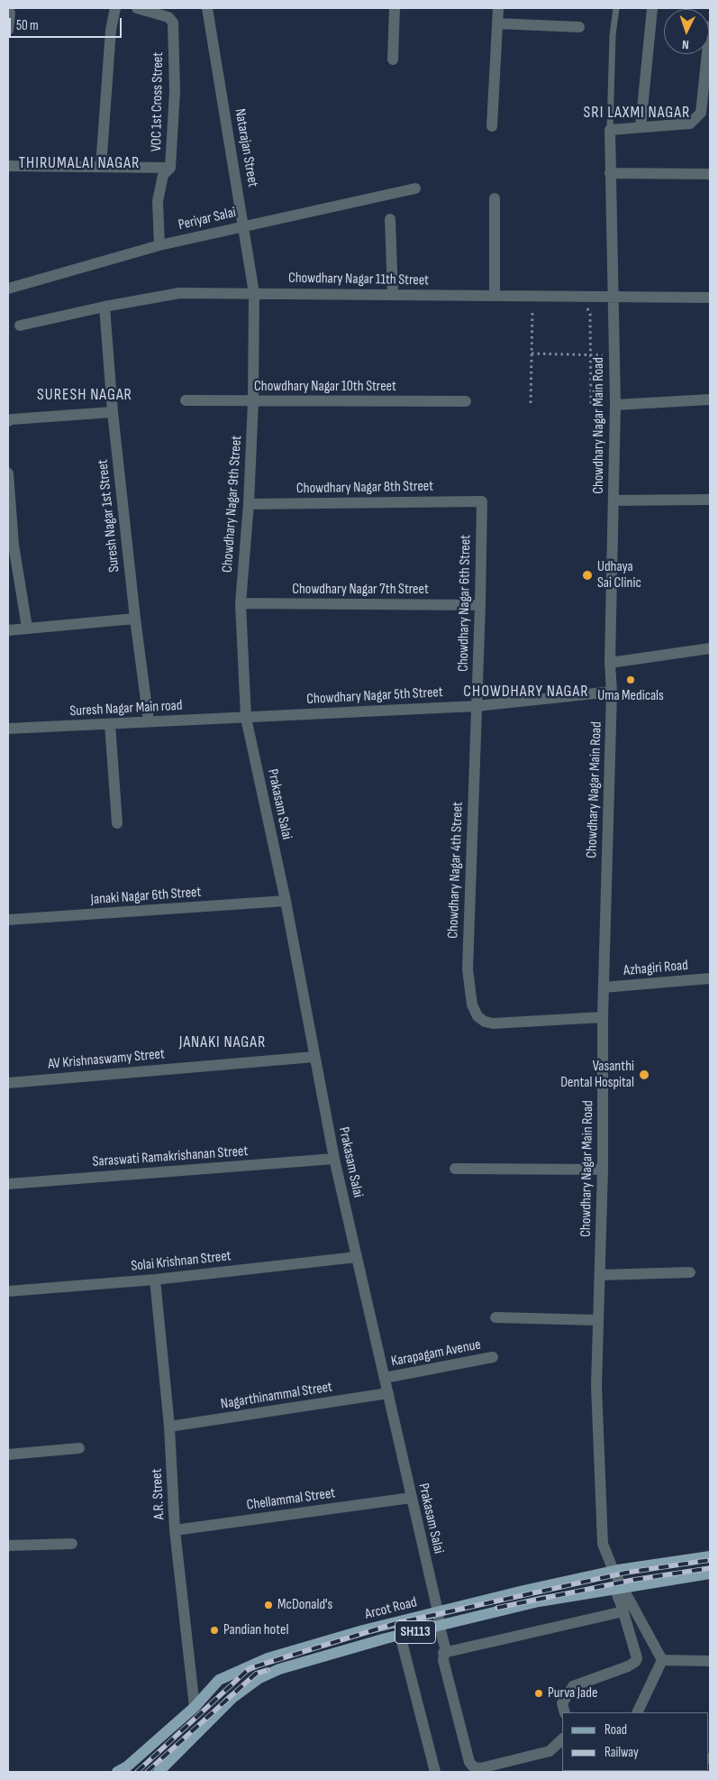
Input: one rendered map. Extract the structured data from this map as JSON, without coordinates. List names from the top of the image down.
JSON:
{
  "streets": {
    "main road": ["Arcot Road", "SH113"],
    "street": [
      "VOC 1st Cross Street",
      "Natarajan Street",
      "Periyar Salai",
      "Chowdhary Nagar 11th Street",
      "Chowdhary Nagar 10th Street",
      "Chowdhary Nagar Main Road",
      "Chowdhary Nagar 8th Street",
      "Chowdhary Nagar 9th Street",
      "Suresh Nagar 1st Street",
      "Chowdhary Nagar 7th Street",
      "Chowdhary Nagar 6th Street",
      "Chowdhary Nagar 5th Street",
      "Suresh Nagar Main road",
      "Prakasam Salai",
      "Chowdhary Nagar 4th Street",
      "Janaki Nagar 6th Street",
      "Azhagiri Road",
      "AV Krishnaswamy Street",
      "Saraswati Ramakrishanan Street",
      "Solai Krishnan Street",
      "Karapagam Avenue",
      "Nagarthinammal Street",
      "A.R. Street",
      "Chellammal Street"
    ]
  },
  "crossings": [
    ["VOC 1st Cross Street", "Periyar Salai"],
    ["Natarajan Street", "Periyar Salai"],
    ["Natarajan Street", "Chowdhary Nagar 11th Street"],
    ["Natarajan Street", "Chowdhary Nagar 9th Street"],
    ["Chowdhary Nagar 11th Street", "Chowdhary Nagar Main Road"],
    ["Chowdhary Nagar 11th Street", "Chowdhary Nagar 9th Street"],
    ["Chowdhary Nagar 11th Street", "Suresh Nagar 1st Street"],
    ["Chowdhary Nagar 10th Street", "Chowdhary Nagar 9th Street"],
    ["Chowdhary Nagar Main Road", "Chowdhary Nagar 5th Street"],
    ["Chowdhary Nagar Main Road", "Chowdhary Nagar 4th Street"],
    ["Chowdhary Nagar Main Road", "Azhagiri Road"],
    ["Chowdhary Nagar Main Road", "Arcot Road"],
    ["Chowdhary Nagar 8th Street", "Chowdhary Nagar 9th Street"],
    ["Chowdhary Nagar 8th Street", "Chowdhary Nagar 6th Street"],
    ["Chowdhary Nagar 9th Street", "Chowdhary Nagar 7th Street"],
    ["Chowdhary Nagar 9th Street", "Chowdhary Nagar 5th Street"],
    ["Chowdhary Nagar 9th Street", "Suresh Nagar Main road"],
    ["Chowdhary Nagar 9th Street", "Prakasam Salai"],
    ["Suresh Nagar 1st Street", "Suresh Nagar Main road"],
    ["Chowdhary Nagar 7th Street", "Chowdhary Nagar 6th Street"],
    ["Chowdhary Nagar 6th Street", "Chowdhary Nagar 5th Street"],
    ["Chowdhary Nagar 6th Street", "Chowdhary Nagar 4th Street"],
    ["Chowdhary Nagar 5th Street", "Suresh Nagar Main road"],
    ["Chowdhary Nagar 5th Street", "Prakasam Salai"],
    ["Chowdhary Nagar 5th Street", "Chowdhary Nagar 4th Street"],
    ["Suresh Nagar Main road", "Prakasam Salai"],
    ["Prakasam Salai", "Janaki Nagar 6th Street"],
    ["Prakasam Salai", "AV Krishnaswamy Street"],
    ["Prakasam Salai", "Saraswati Ramakrishanan Street"],
    ["Prakasam Salai", "Solai Krishnan Street"],
    ["Prakasam Salai", "Karapagam Avenue"],
    ["Prakasam Salai", "Nagarthinammal Street"],
    ["Prakasam Salai", "Chellammal Street"],
    ["Prakasam Salai", "Arcot Road"],
    ["Solai Krishnan Street", "A.R. Street"],
    ["Nagarthinammal Street", "A.R. Street"],
    ["A.R. Street", "Chellammal Street"],
    ["A.R. Street", "Arcot Road"]
  ],
  "districts": [
    "SRI LAXMI NAGAR",
    "THIRUMALAI NAGAR",
    "SURESH NAGAR",
    "CHOWDHARY NAGAR",
    "JANAKI NAGAR"
  ],
  "places": [
    "Udhaya Sai Clinic",
    "Uma Medicals",
    "Vasanthi Dental Hospital",
    "McDonald's",
    "Pandian hotel",
    "Purva Jade"
  ],
  "legend": ["Road", "Railway"],
  "scale_bar": "50 m",
  "north": "bottom"
}
